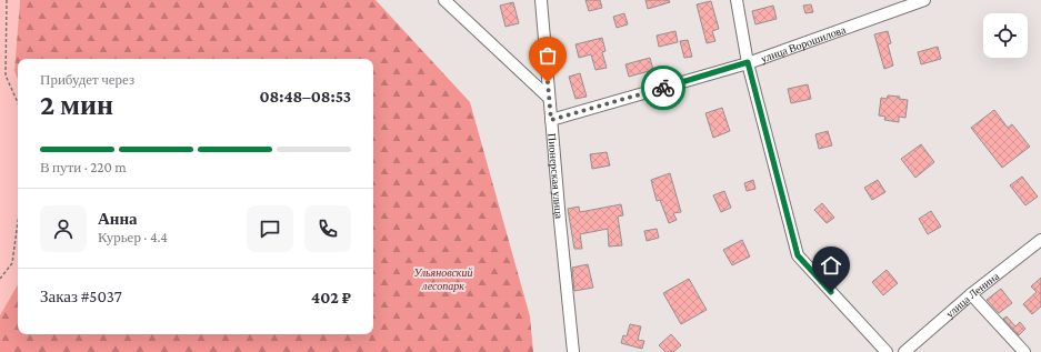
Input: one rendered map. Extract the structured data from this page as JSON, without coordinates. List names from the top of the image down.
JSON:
{
  "streets": {
    "street": ["улица Ворошилова", "Пионерская улица", "улица Ленина"]
  },
  "crossings": [
    ["улица Ворошилова", "Пионерская улица"]
  ],
  "parks": ["Ульяновский лесопарк"],
  "page": {
    "heading": ["2 мин", "Прибудет через", "08:48–08:53"],
    "panel": [
      "Анна",
      "Курьер · 4.4",
      "Заказ #5037",
      "402 ₽"
    ],
    "bar": "В пути · 220 m"
  }
}
